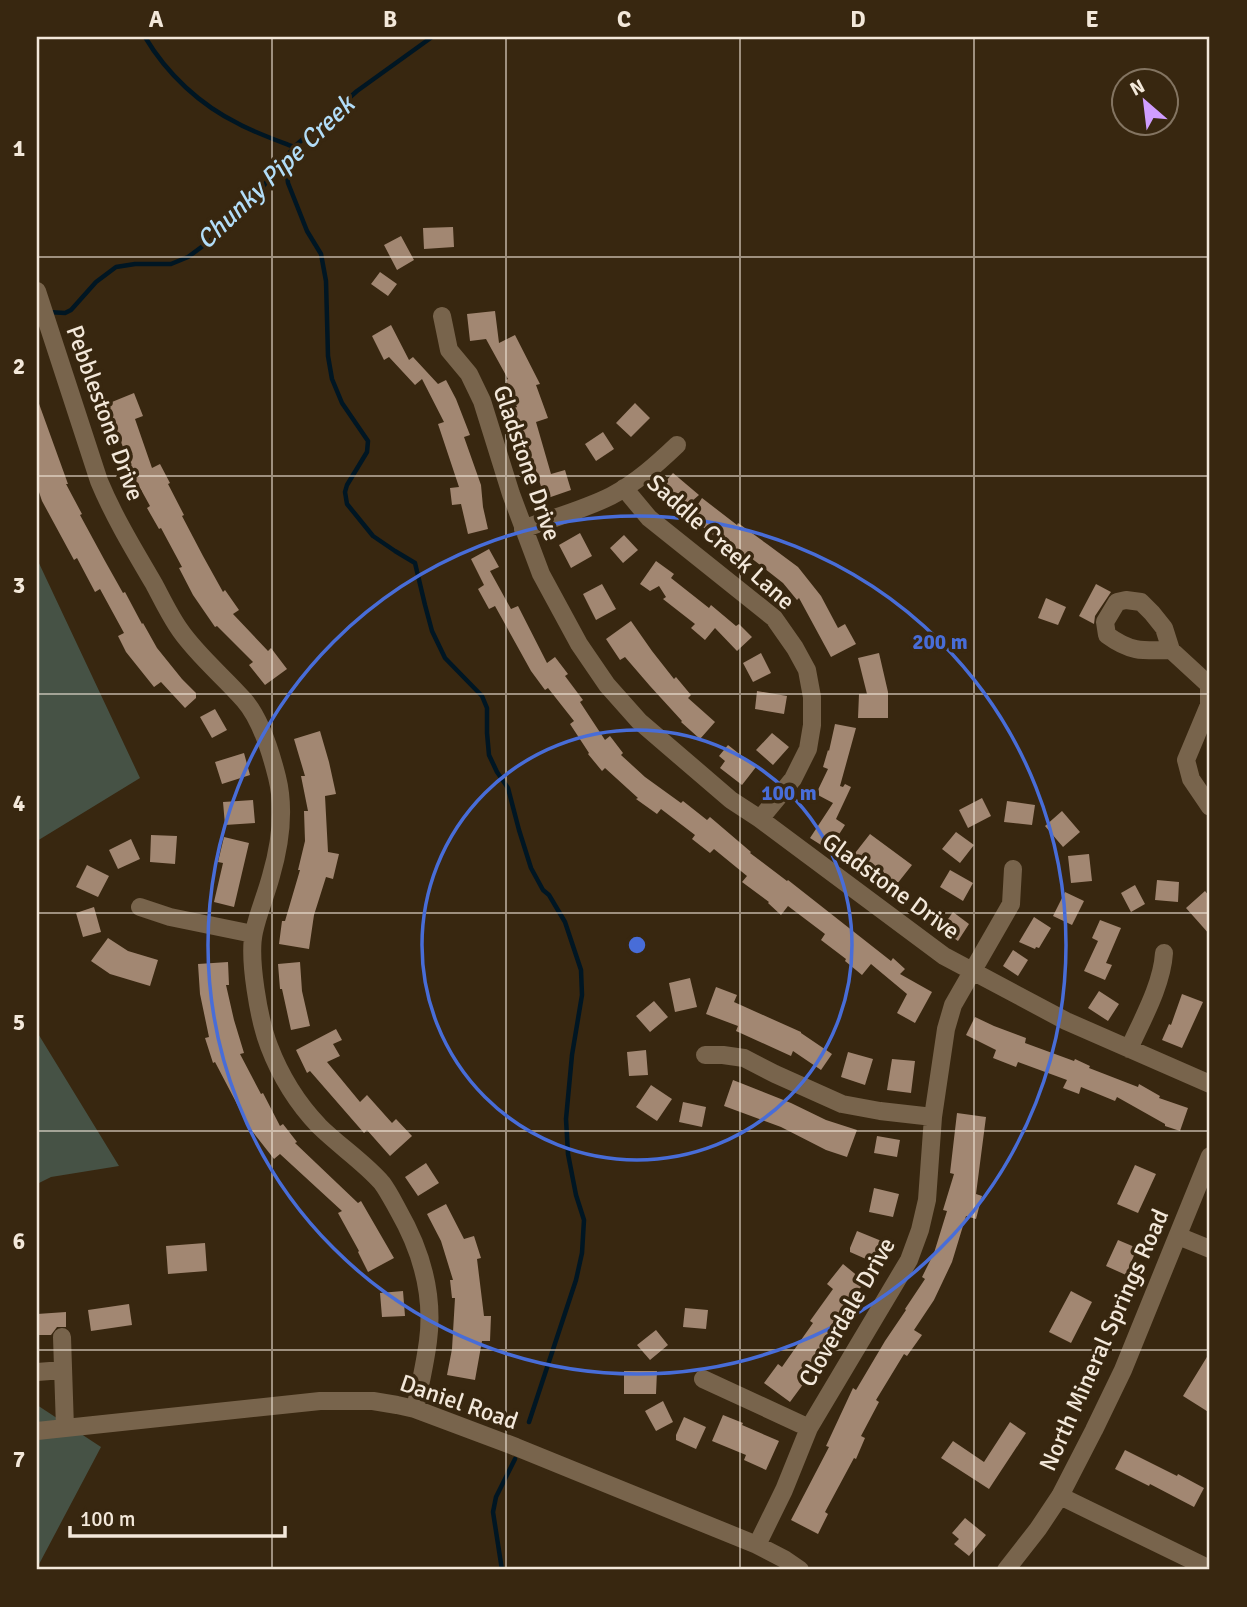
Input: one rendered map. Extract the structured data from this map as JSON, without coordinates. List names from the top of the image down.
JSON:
{
  "streets": {
    "street": [
      "Pebblestone Drive",
      "Gladstone Drive",
      "Saddle Creek Lane",
      "Cloverdale Drive",
      "North Mineral Springs Road",
      "Daniel Road"
    ]
  },
  "crossings": [
    ["Pebblestone Drive", "Daniel Road"],
    ["Gladstone Drive", "Saddle Creek Lane"],
    ["Gladstone Drive", "Cloverdale Drive"],
    ["Cloverdale Drive", "Daniel Road"]
  ],
  "water": ["Chunky Pipe Creek"],
  "scale_bar": "100 m",
  "north": "top left",
  "grid": {
    "columns": [
      "A",
      "B",
      "C",
      "D",
      "E"
    ],
    "rows": [
      "1",
      "2",
      "3",
      "4",
      "5",
      "6",
      "7"
    ]
  },
  "rings": ["200 m", "100 m"]
}
